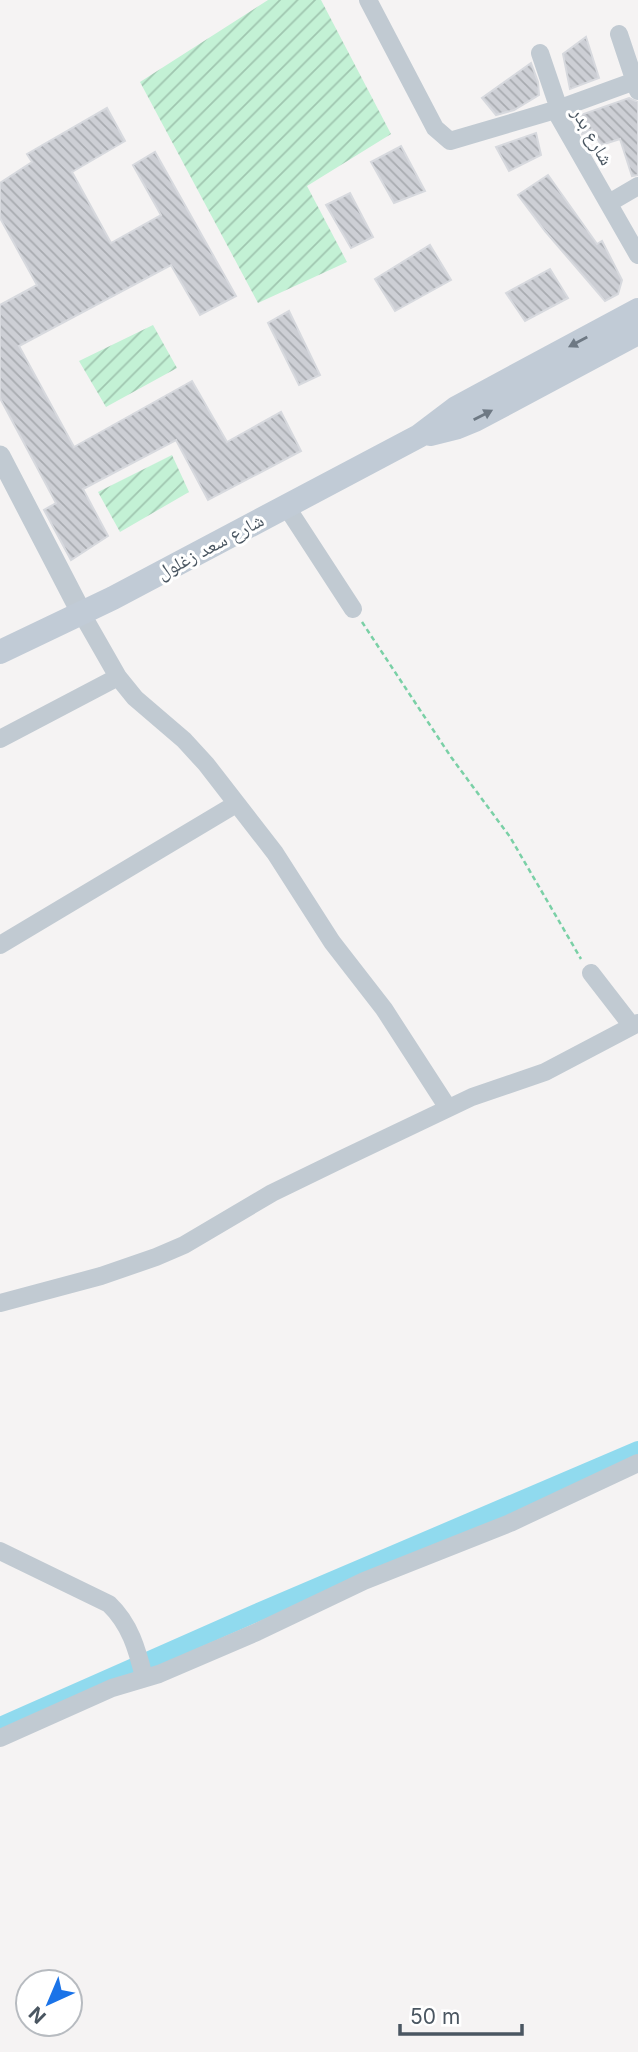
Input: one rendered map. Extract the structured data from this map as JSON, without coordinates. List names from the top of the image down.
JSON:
{
  "streets": {
    "main road": ["شارع سعد زغلول"],
    "street": ["شارع بدر"]
  },
  "scale_bar": "50 m",
  "north": "bottom left"
}
